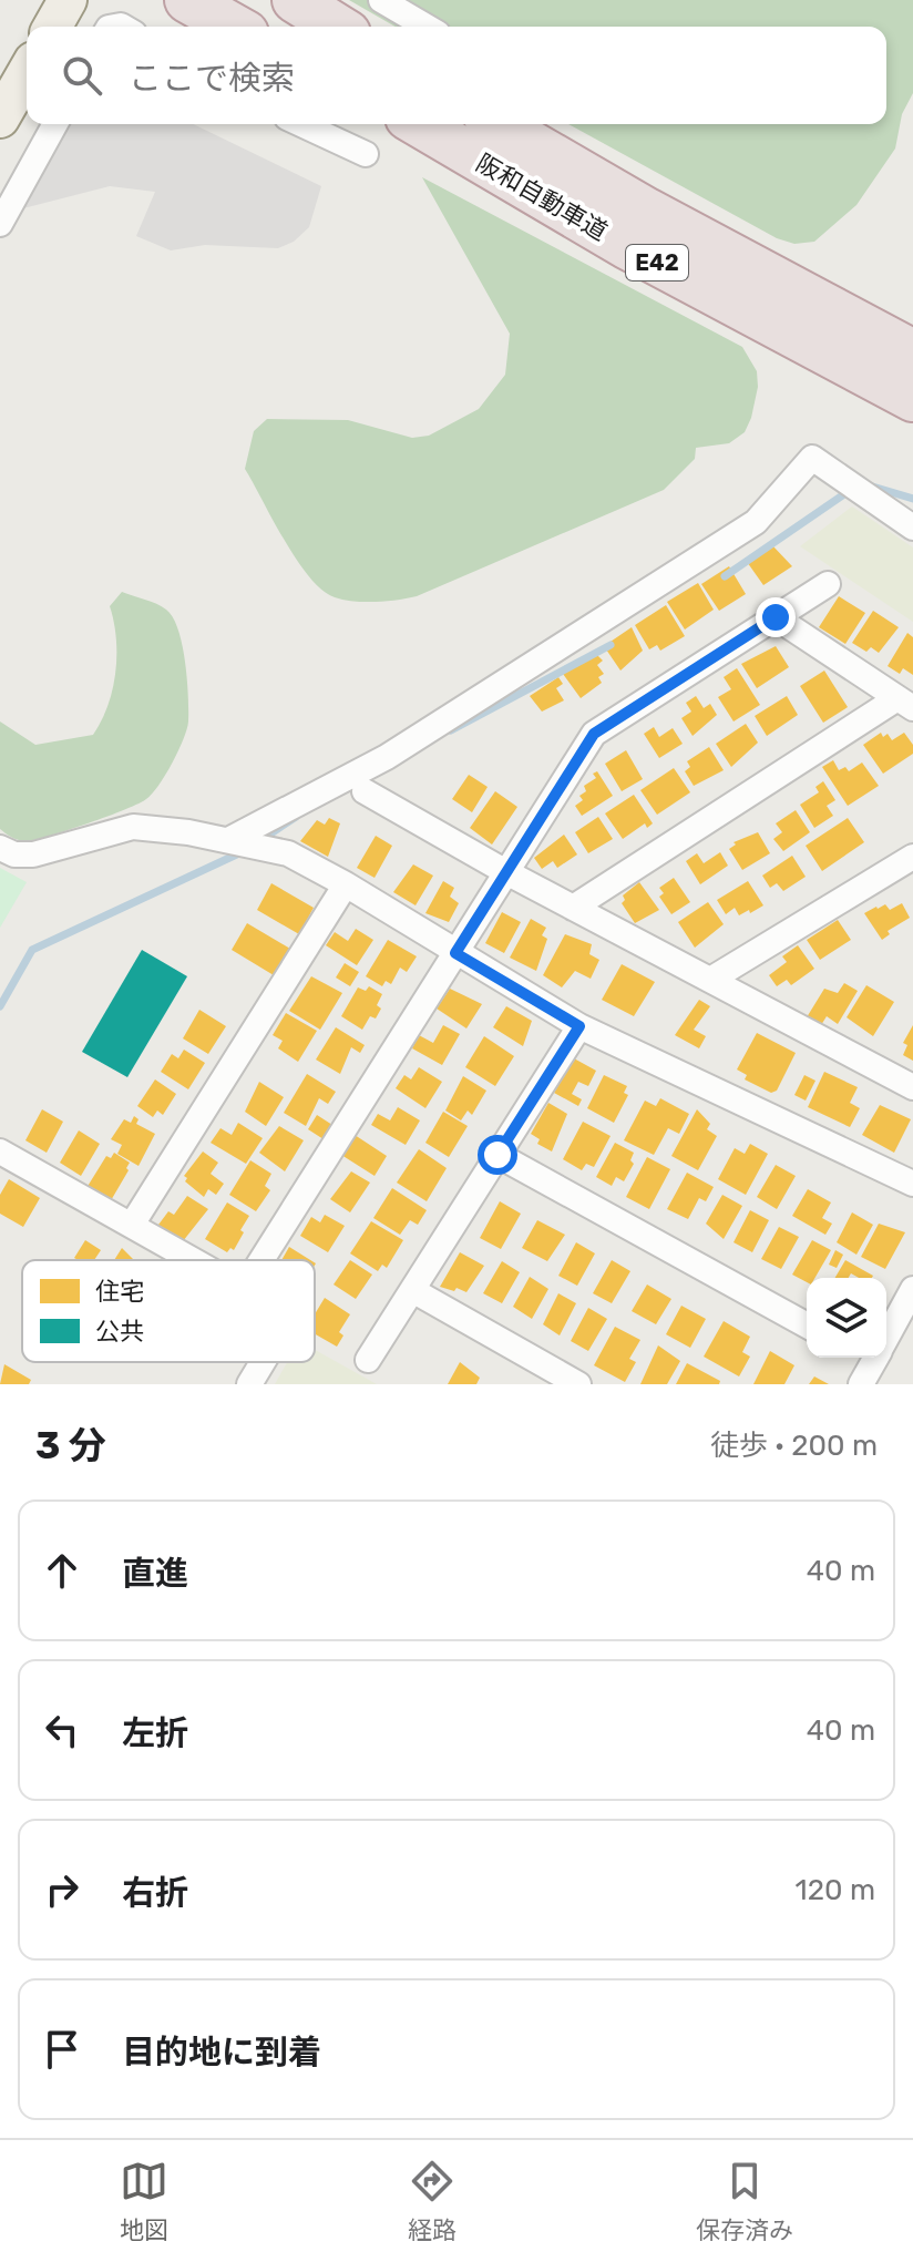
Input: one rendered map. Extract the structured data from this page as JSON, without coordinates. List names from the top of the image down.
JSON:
{
  "streets": {
    "highway": ["阪和自動車道", "E42"]
  },
  "legend": ["住宅", "公共"],
  "page": {
    "search": "ここで検索",
    "heading": ["3 分", "徒歩 · 200 m"],
    "list": [
      ["直進", "40 m"],
      ["左折", "40 m"],
      ["右折", "120 m"],
      "目的地に到着"
    ],
    "nav": ["地図", "経路", "保存済み"]
  }
}
